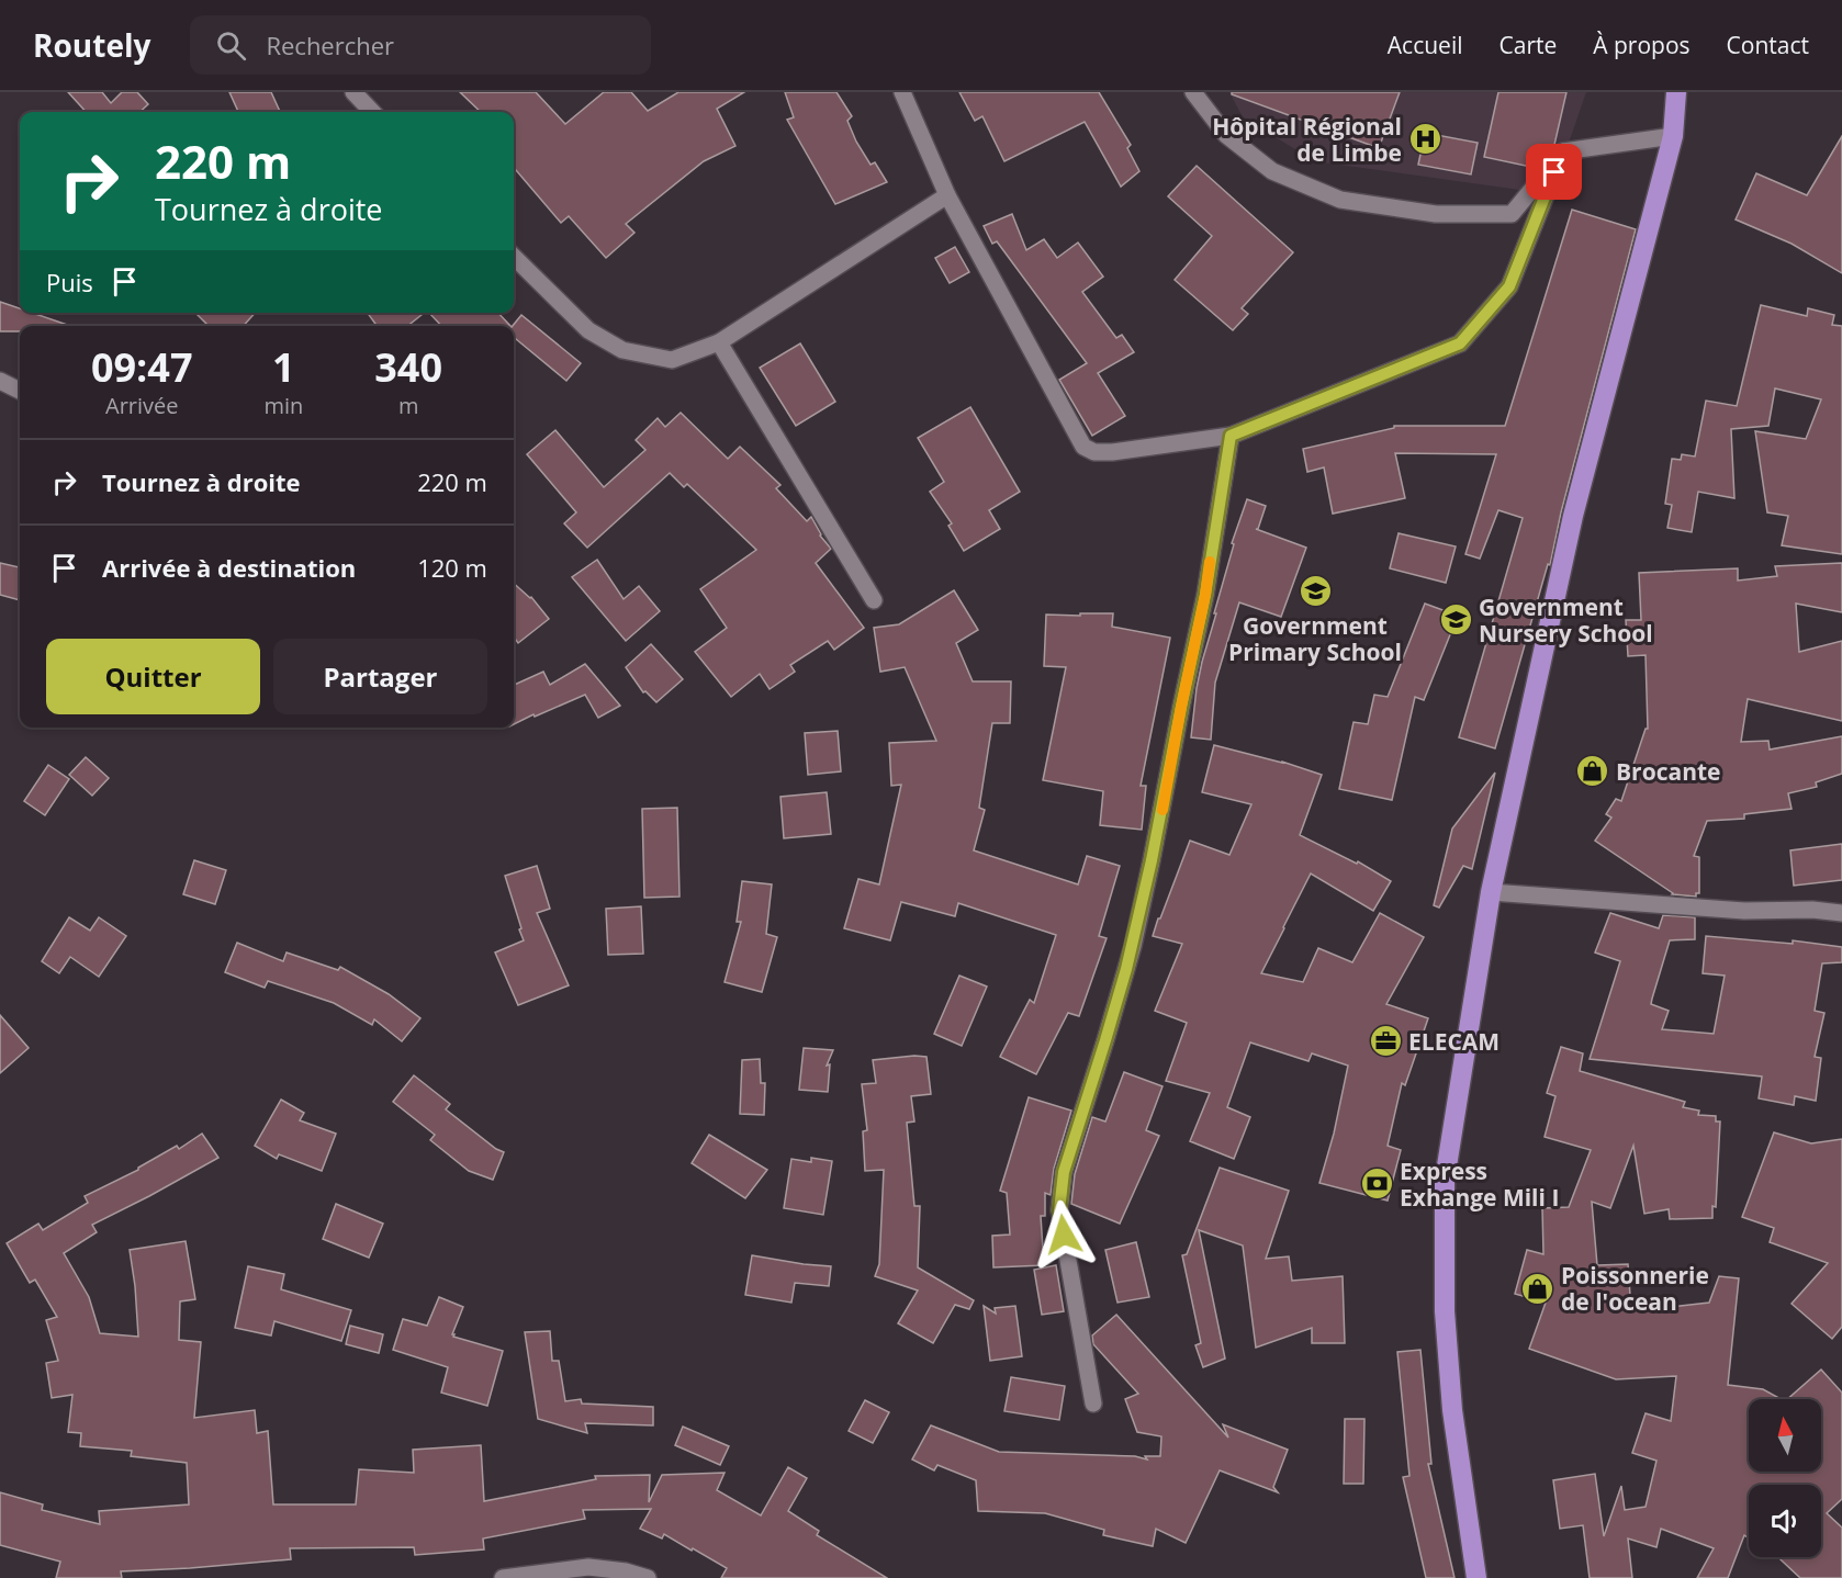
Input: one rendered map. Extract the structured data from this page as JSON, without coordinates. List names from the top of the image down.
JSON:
{
  "places": {
    "hospital": ["Hôpital Régional de Limbe"],
    "school or university": ["Government Primary School", "Government Nursery School"],
    "shop": ["Brocante", "Poissonnerie de l'ocean"],
    "office": ["ELECAM"],
    "bank": ["Express Exhange Mili I"]
  },
  "north": "top",
  "page": {
    "header": "Routely",
    "search": "Rechercher",
    "nav": [
      "Accueil",
      "Carte",
      "À propos",
      "Contact"
    ],
    "turn": ["220 m", "Tournez à droite"],
    "then": "Puis",
    "eta": [
      "09:47",
      "Arrivée",
      "1",
      "min",
      "340",
      "m"
    ],
    "list": [
      {
        "name": "Tournez à droite",
        "value": "220 m"
      },
      {
        "name": "Arrivée à destination",
        "value": "120 m"
      }
    ],
    "buttons": ["Quitter", "Partager"]
  }
}
